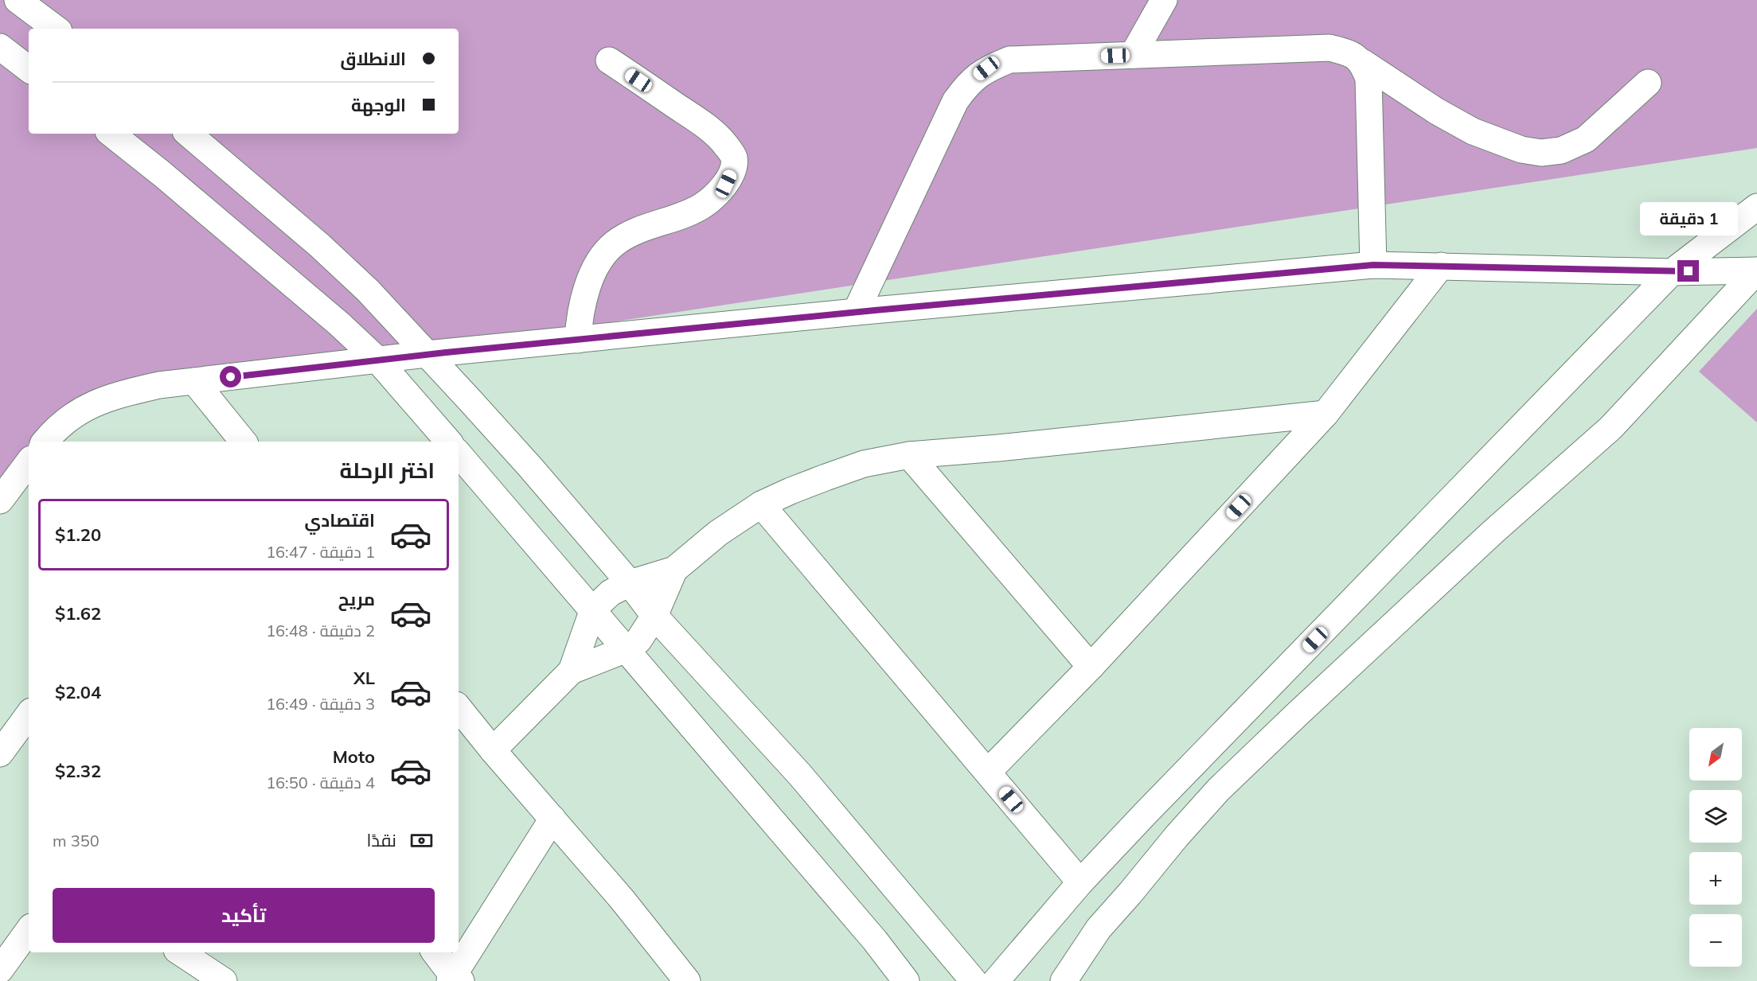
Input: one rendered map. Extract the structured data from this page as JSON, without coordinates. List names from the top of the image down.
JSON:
{
  "north": "bottom left",
  "page": {
    "banner": ["الانطلاق", "الوجهة"],
    "bubble": "1 دقيقة",
    "heading": "اختر الرحلة",
    "list": [
      {
        "name": "اقتصادي",
        "note": "1 دقيقة · 16:47",
        "value": "$1.20"
      },
      {
        "name": "مريح",
        "note": "2 دقيقة · 16:48",
        "value": "$1.62"
      },
      {
        "name": "XL",
        "note": "3 دقيقة · 16:49",
        "value": "$2.04"
      },
      {
        "name": "Moto",
        "note": "4 دقيقة · 16:50",
        "value": "$2.32"
      }
    ],
    "map_buttons": ["+", "−"],
    "pay": ["نقدًا", "350 m"],
    "buttons": "تأكيد"
  }
}
